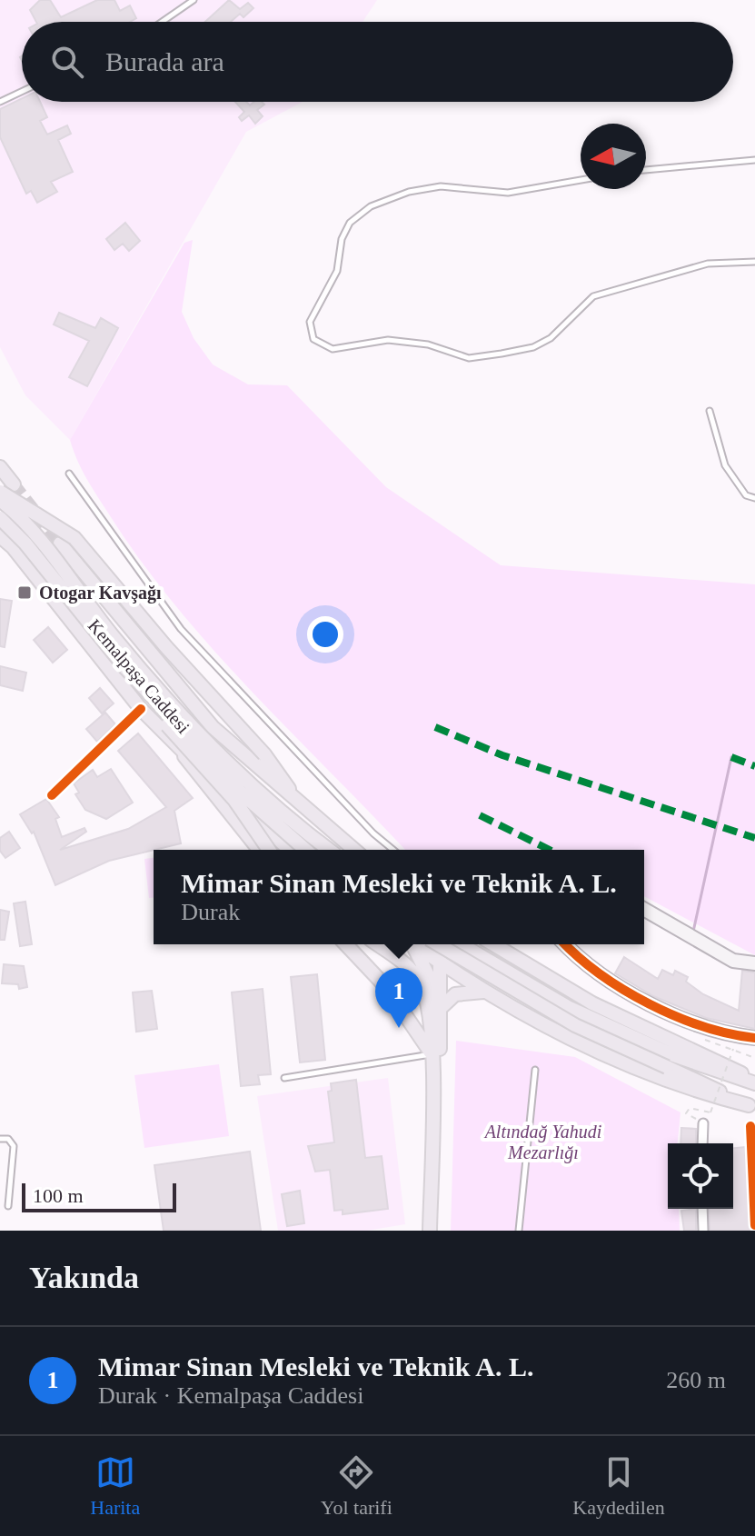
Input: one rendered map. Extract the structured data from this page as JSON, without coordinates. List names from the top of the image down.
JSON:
{
  "streets": {
    "main road": ["Kemalpaşa Caddesi"]
  },
  "parks": ["Altındağ Yahudi Mezarlığı"],
  "places": {
    "transit": ["Otogar Kavşağı"]
  },
  "scale_bar": "100 m",
  "north": "left",
  "page": {
    "search": "Burada ara",
    "popup": ["Mimar Sinan Mesleki ve Teknik A. L.", "Durak"],
    "pins": "1",
    "scale": "100 m",
    "heading": "Yakında",
    "list": [
      {
        "mark": "1",
        "name": "Mimar Sinan Mesleki ve Teknik A. L.",
        "note": "Durak · Kemalpaşa Caddesi",
        "value": "260 m"
      }
    ],
    "nav": ["Harita", "Yol tarifi", "Kaydedilen"]
  }
}
